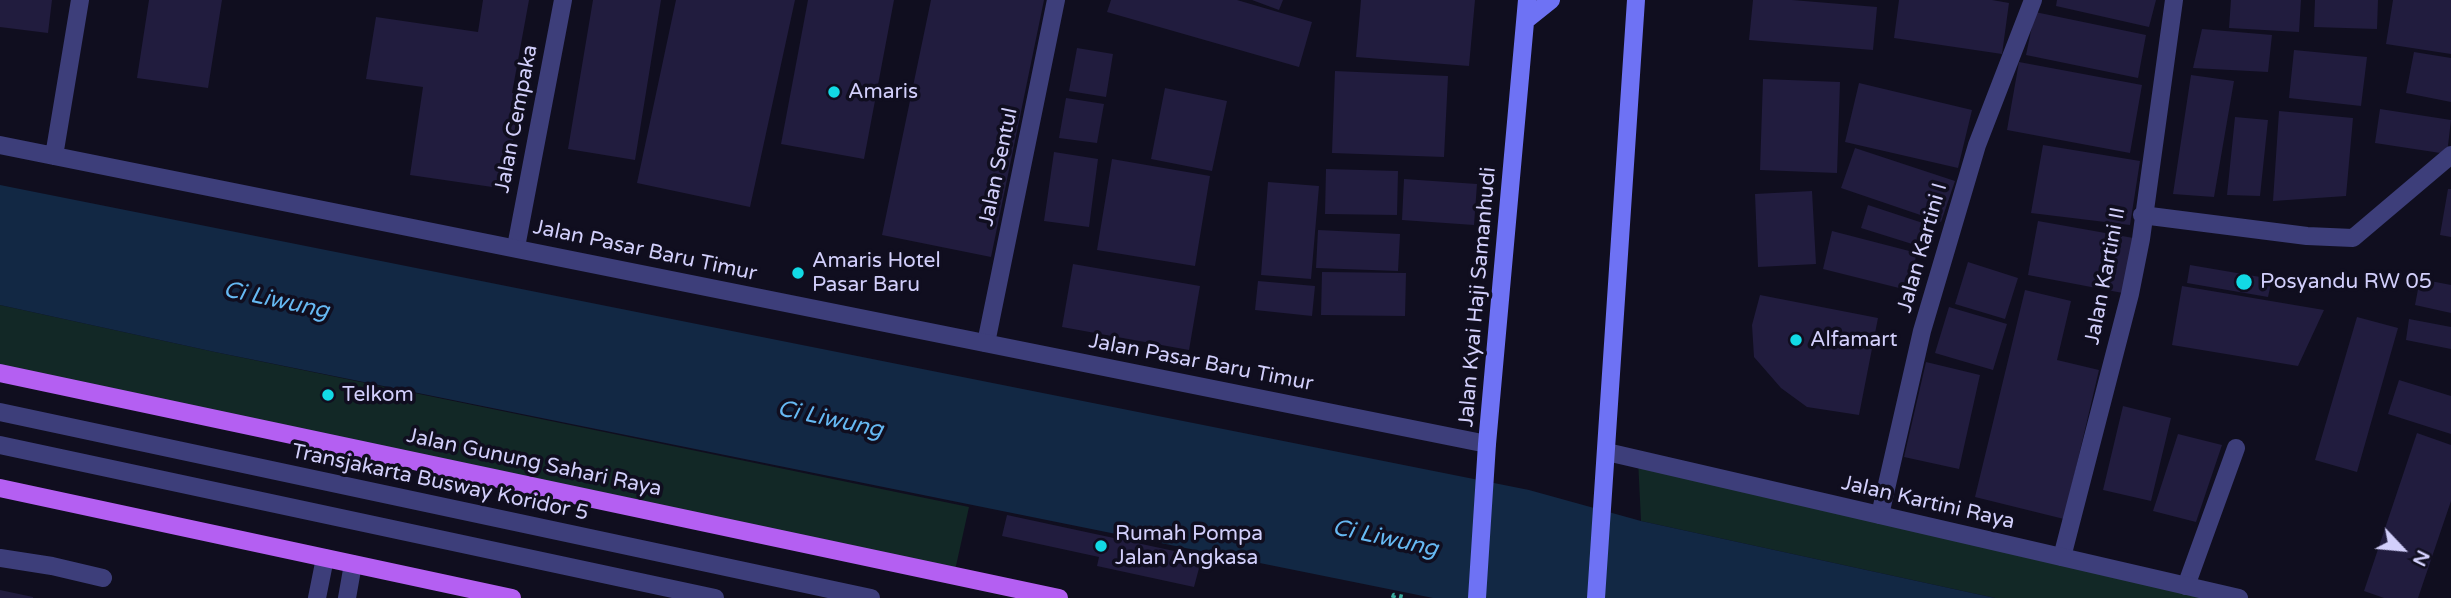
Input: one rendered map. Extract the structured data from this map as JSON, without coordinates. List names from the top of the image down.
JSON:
{
  "streets": {
    "main road": ["Jalan Kyai Haji Samanhudi", "Jalan Gunung Sahari Raya"],
    "street": [
      "Jalan Cempaka",
      "Jalan Sentul",
      "Jalan Kartini I",
      "Jalan Pasar Baru Timur",
      "Jalan Kartini II",
      "Transjakarta Busway Koridor 5",
      "Jalan Kartini Raya"
    ]
  },
  "crossings": [
    ["Jalan Cempaka", "Jalan Pasar Baru Timur"],
    ["Jalan Sentul", "Jalan Pasar Baru Timur"],
    ["Jalan Kartini I", "Jalan Kartini Raya"],
    ["Jalan Pasar Baru Timur", "Jalan Kyai Haji Samanhudi"],
    ["Jalan Kartini II", "Jalan Kartini Raya"]
  ],
  "water": ["Ci Liwung"],
  "places": [
    "Amaris",
    "Amaris Hotel Pasar Baru",
    "Posyandu RW 05",
    "Alfamart",
    "Telkom",
    "Rumah Pompa Jalan Angkasa"
  ],
  "north": "bottom right"
}
